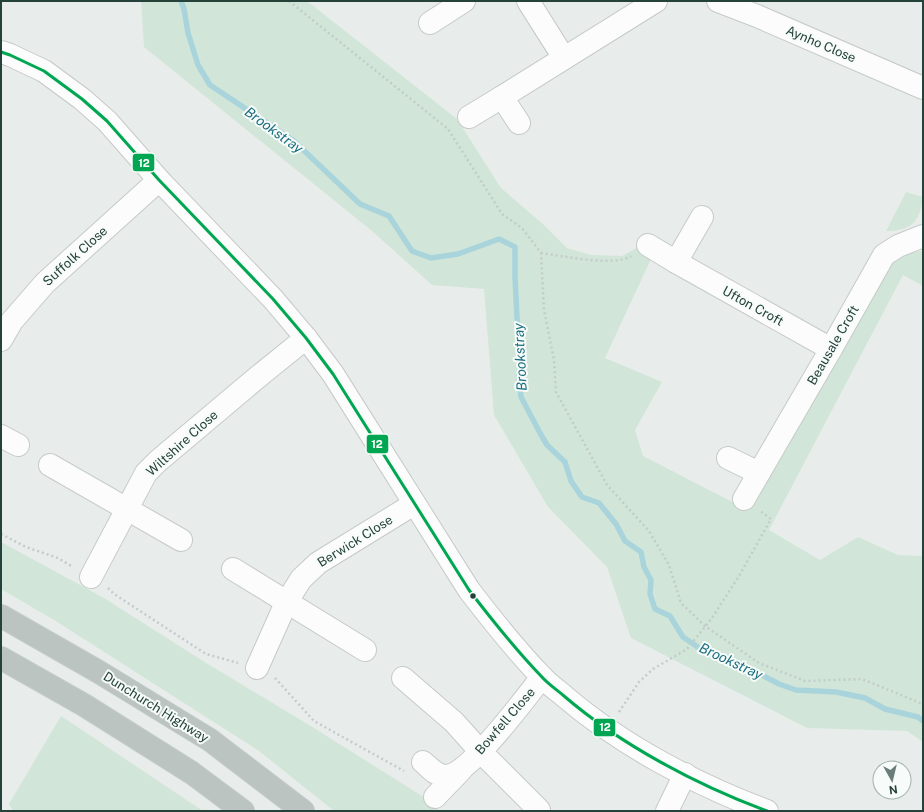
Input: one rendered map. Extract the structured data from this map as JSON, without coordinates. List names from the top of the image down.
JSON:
{
  "streets": {
    "highway": ["Dunchurch Highway"],
    "street": [
      "Aynho Close",
      "Suffolk Close",
      "Ufton Croft",
      "Beausale Croft",
      "Wiltshire Close",
      "Berwick Close",
      "Bowfell Close"
    ]
  },
  "crossings": [
    ["Ufton Croft", "Beausale Croft"]
  ],
  "water": ["Brookstray"],
  "lines": ["transit line 12"],
  "north": "bottom"
}
